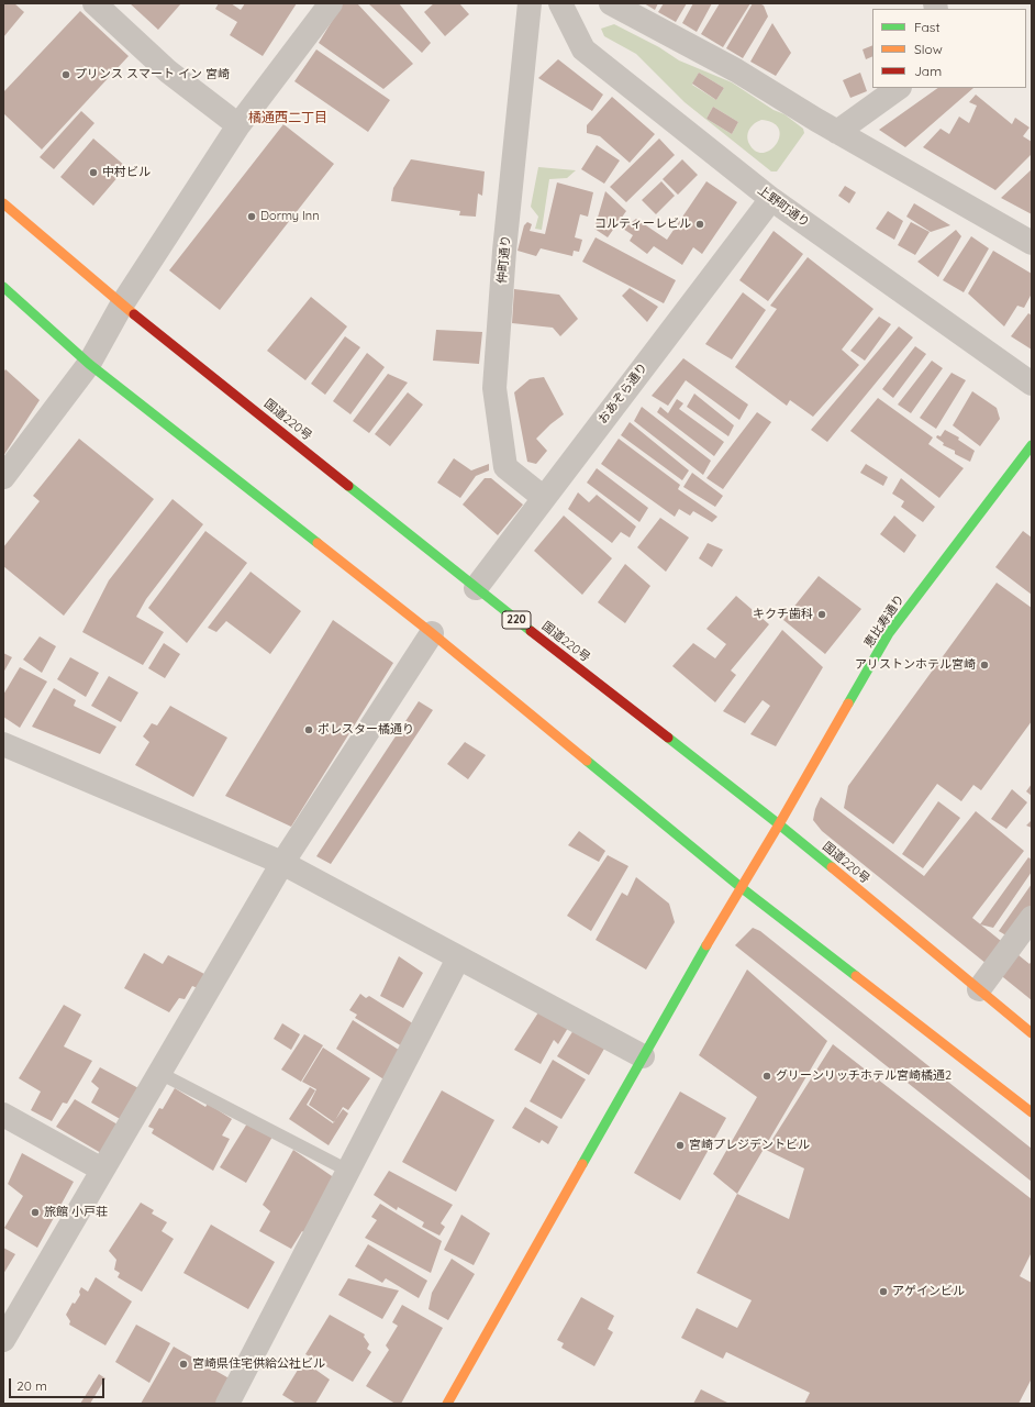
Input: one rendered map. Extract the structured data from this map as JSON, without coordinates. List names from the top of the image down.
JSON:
{
  "streets": {
    "main road": ["国道220号", "220", "恵比寿通り"],
    "street": ["上野町通り", "仲町通り", "おあぞら通り"]
  },
  "crossings": [
    ["上野町通り", "おあぞら通り"],
    ["仲町通り", "おあぞら通り"],
    ["おあぞら通り", "国道220号"],
    ["国道220号", "恵比寿通り"]
  ],
  "districts": ["橘通西二丁目"],
  "places": [
    "プリンス スマート イン 宮崎",
    "中村ビル",
    "Dormy Inn",
    "コルティーレビル",
    "キクチ歯科",
    "アリストンホテル宮崎",
    "ポレスター橘通り",
    "グリーンリッチホテル宮崎橘通2",
    "宮崎プレジデントビル",
    "旅館 小戸荘",
    "アゲインビル",
    "宮崎県住宅供給公社ビル"
  ],
  "legend": ["Fast", "Slow", "Jam"],
  "scale_bar": "20 m"
}
